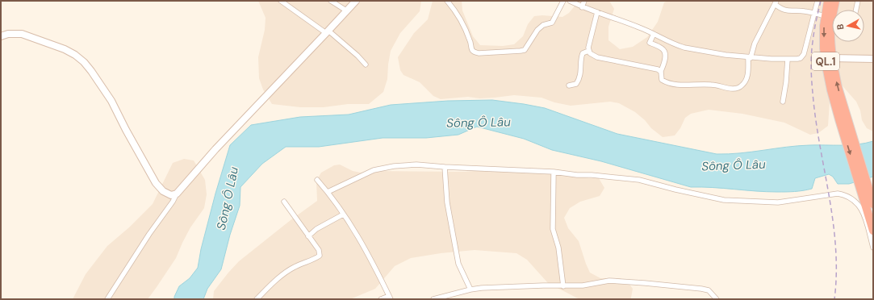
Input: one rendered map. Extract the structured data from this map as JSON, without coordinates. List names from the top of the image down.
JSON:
{
  "streets": {
    "highway": ["QL.1"]
  },
  "water": ["Sông Ô Lâu"],
  "north": "left"
}
